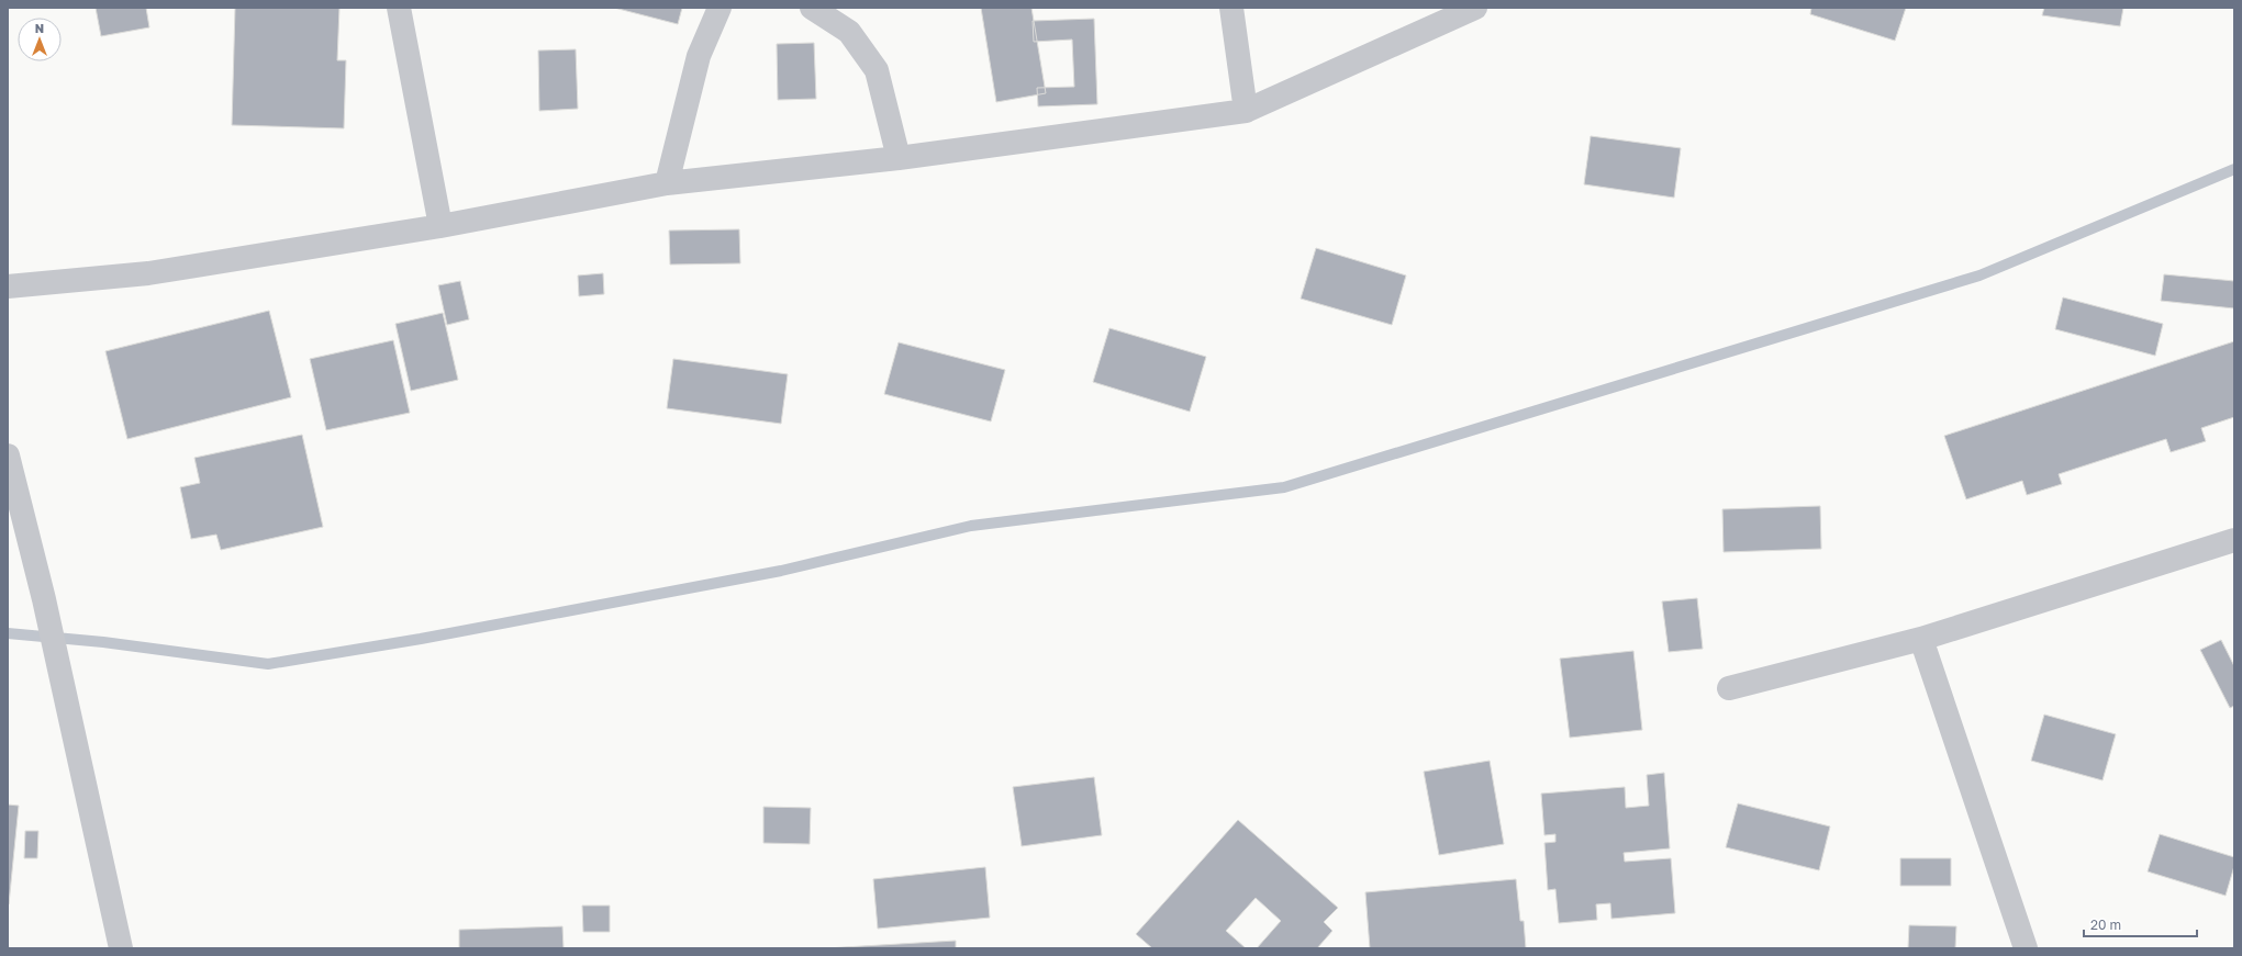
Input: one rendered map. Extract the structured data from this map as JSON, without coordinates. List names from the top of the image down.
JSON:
{
  "scale_bar": "20 m",
  "north": "top"
}
